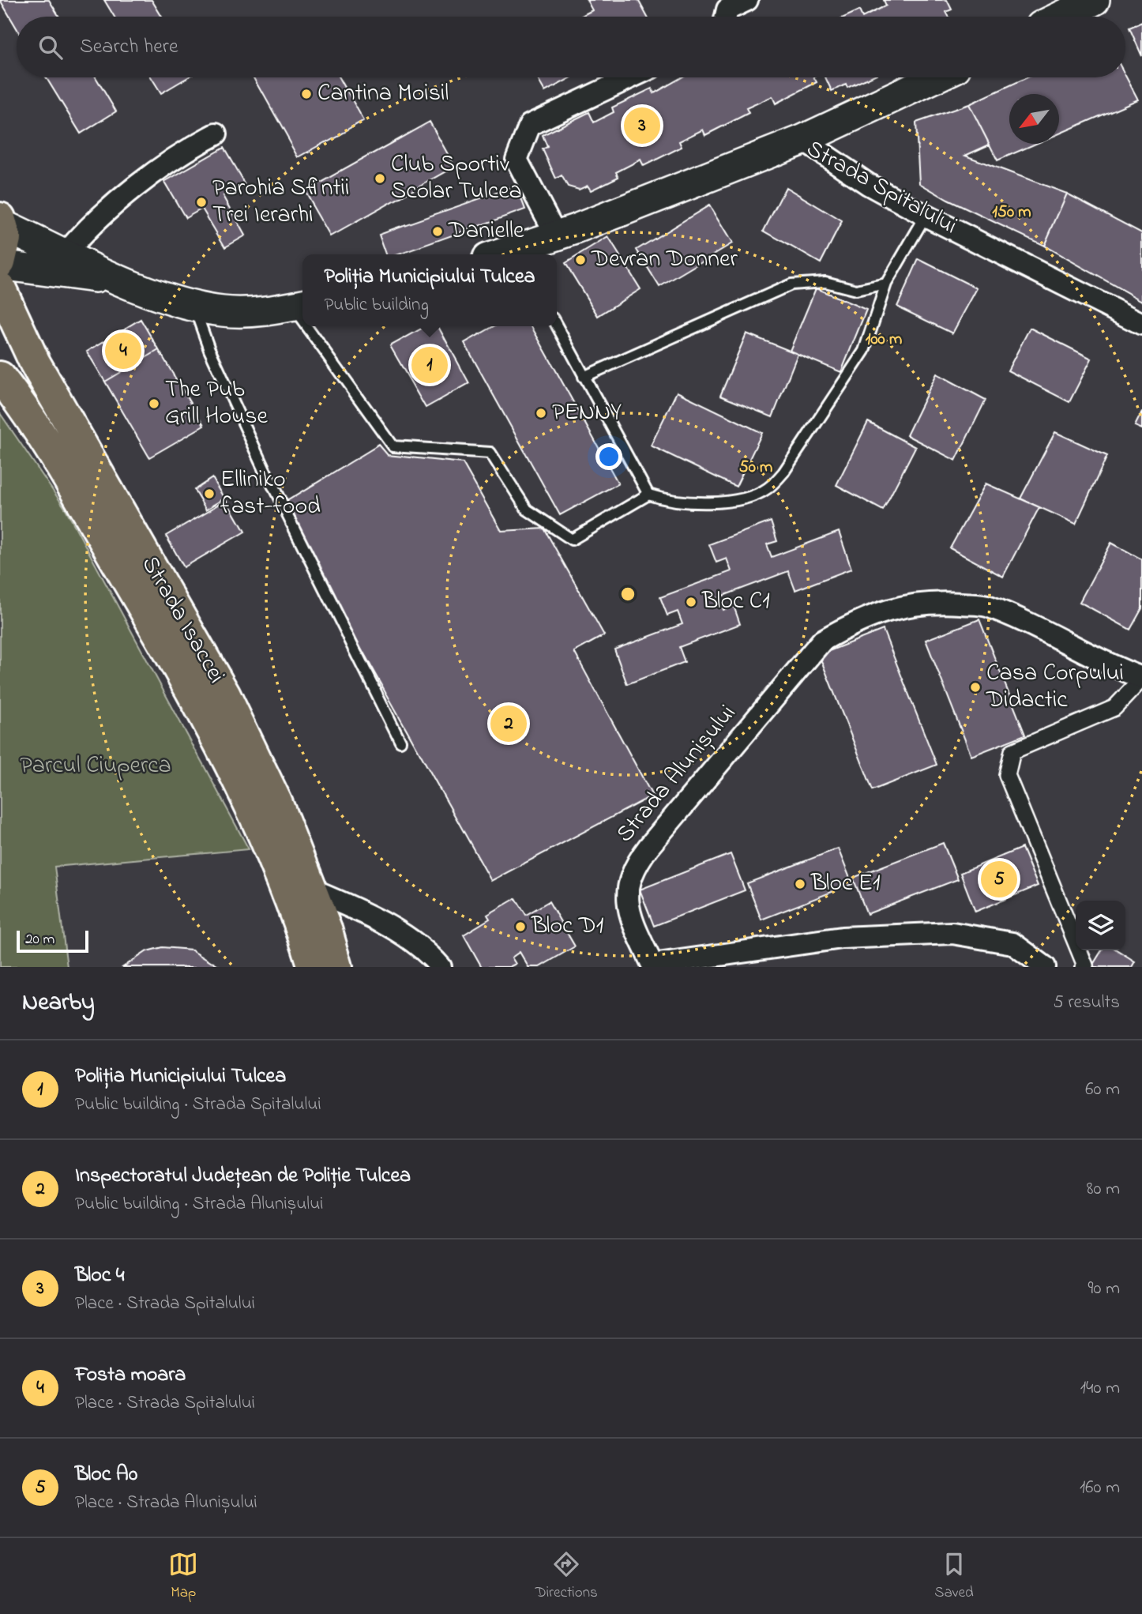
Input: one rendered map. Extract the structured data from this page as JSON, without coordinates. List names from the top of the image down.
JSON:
{
  "streets": {
    "main road": ["Strada Spitalului", "Strada Isaccei"],
    "street": ["Strada Alunișului"]
  },
  "parks": ["Parcul Ciuperca"],
  "places": [
    "Cantina Moisil",
    "Club Sportiv Scolar Tulcea",
    "Parohia Sfintii Trei Ierarhi",
    "Danielle",
    "Devran Donner",
    "The Pub Grill House",
    "PENNY",
    "Elliniko fast-food",
    "Bloc C1",
    "Casa Corpului Didactic",
    "Bloc E1",
    "Bloc D1"
  ],
  "scale_bar": "20 m",
  "north": "bottom left",
  "page": {
    "search": "Search here",
    "pins": [
      "3",
      "4",
      "1",
      "2",
      "5"
    ],
    "popup": ["Poliția Municipiului Tulcea", "Public building"],
    "scale": "20 m",
    "heading": ["Nearby", "5 results"],
    "list": [
      {
        "mark": "1",
        "name": "Poliția Municipiului Tulcea",
        "note": "Public building · Strada Spitalului",
        "value": "60 m"
      },
      {
        "mark": "2",
        "name": "Inspectoratul Județean de Poliție Tulcea",
        "note": "Public building · Strada Alunișului",
        "value": "80 m"
      },
      {
        "mark": "3",
        "name": "Bloc 4",
        "note": "Place · Strada Spitalului",
        "value": "90 m"
      },
      {
        "mark": "4",
        "name": "Fosta moara",
        "note": "Place · Strada Spitalului",
        "value": "140 m"
      },
      {
        "mark": "5",
        "name": "Bloc A0",
        "note": "Place · Strada Alunișului",
        "value": "160 m"
      }
    ],
    "nav": ["Map", "Directions", "Saved"]
  },
  "rings": ["150 m", "100 m", "50 m"]
}
